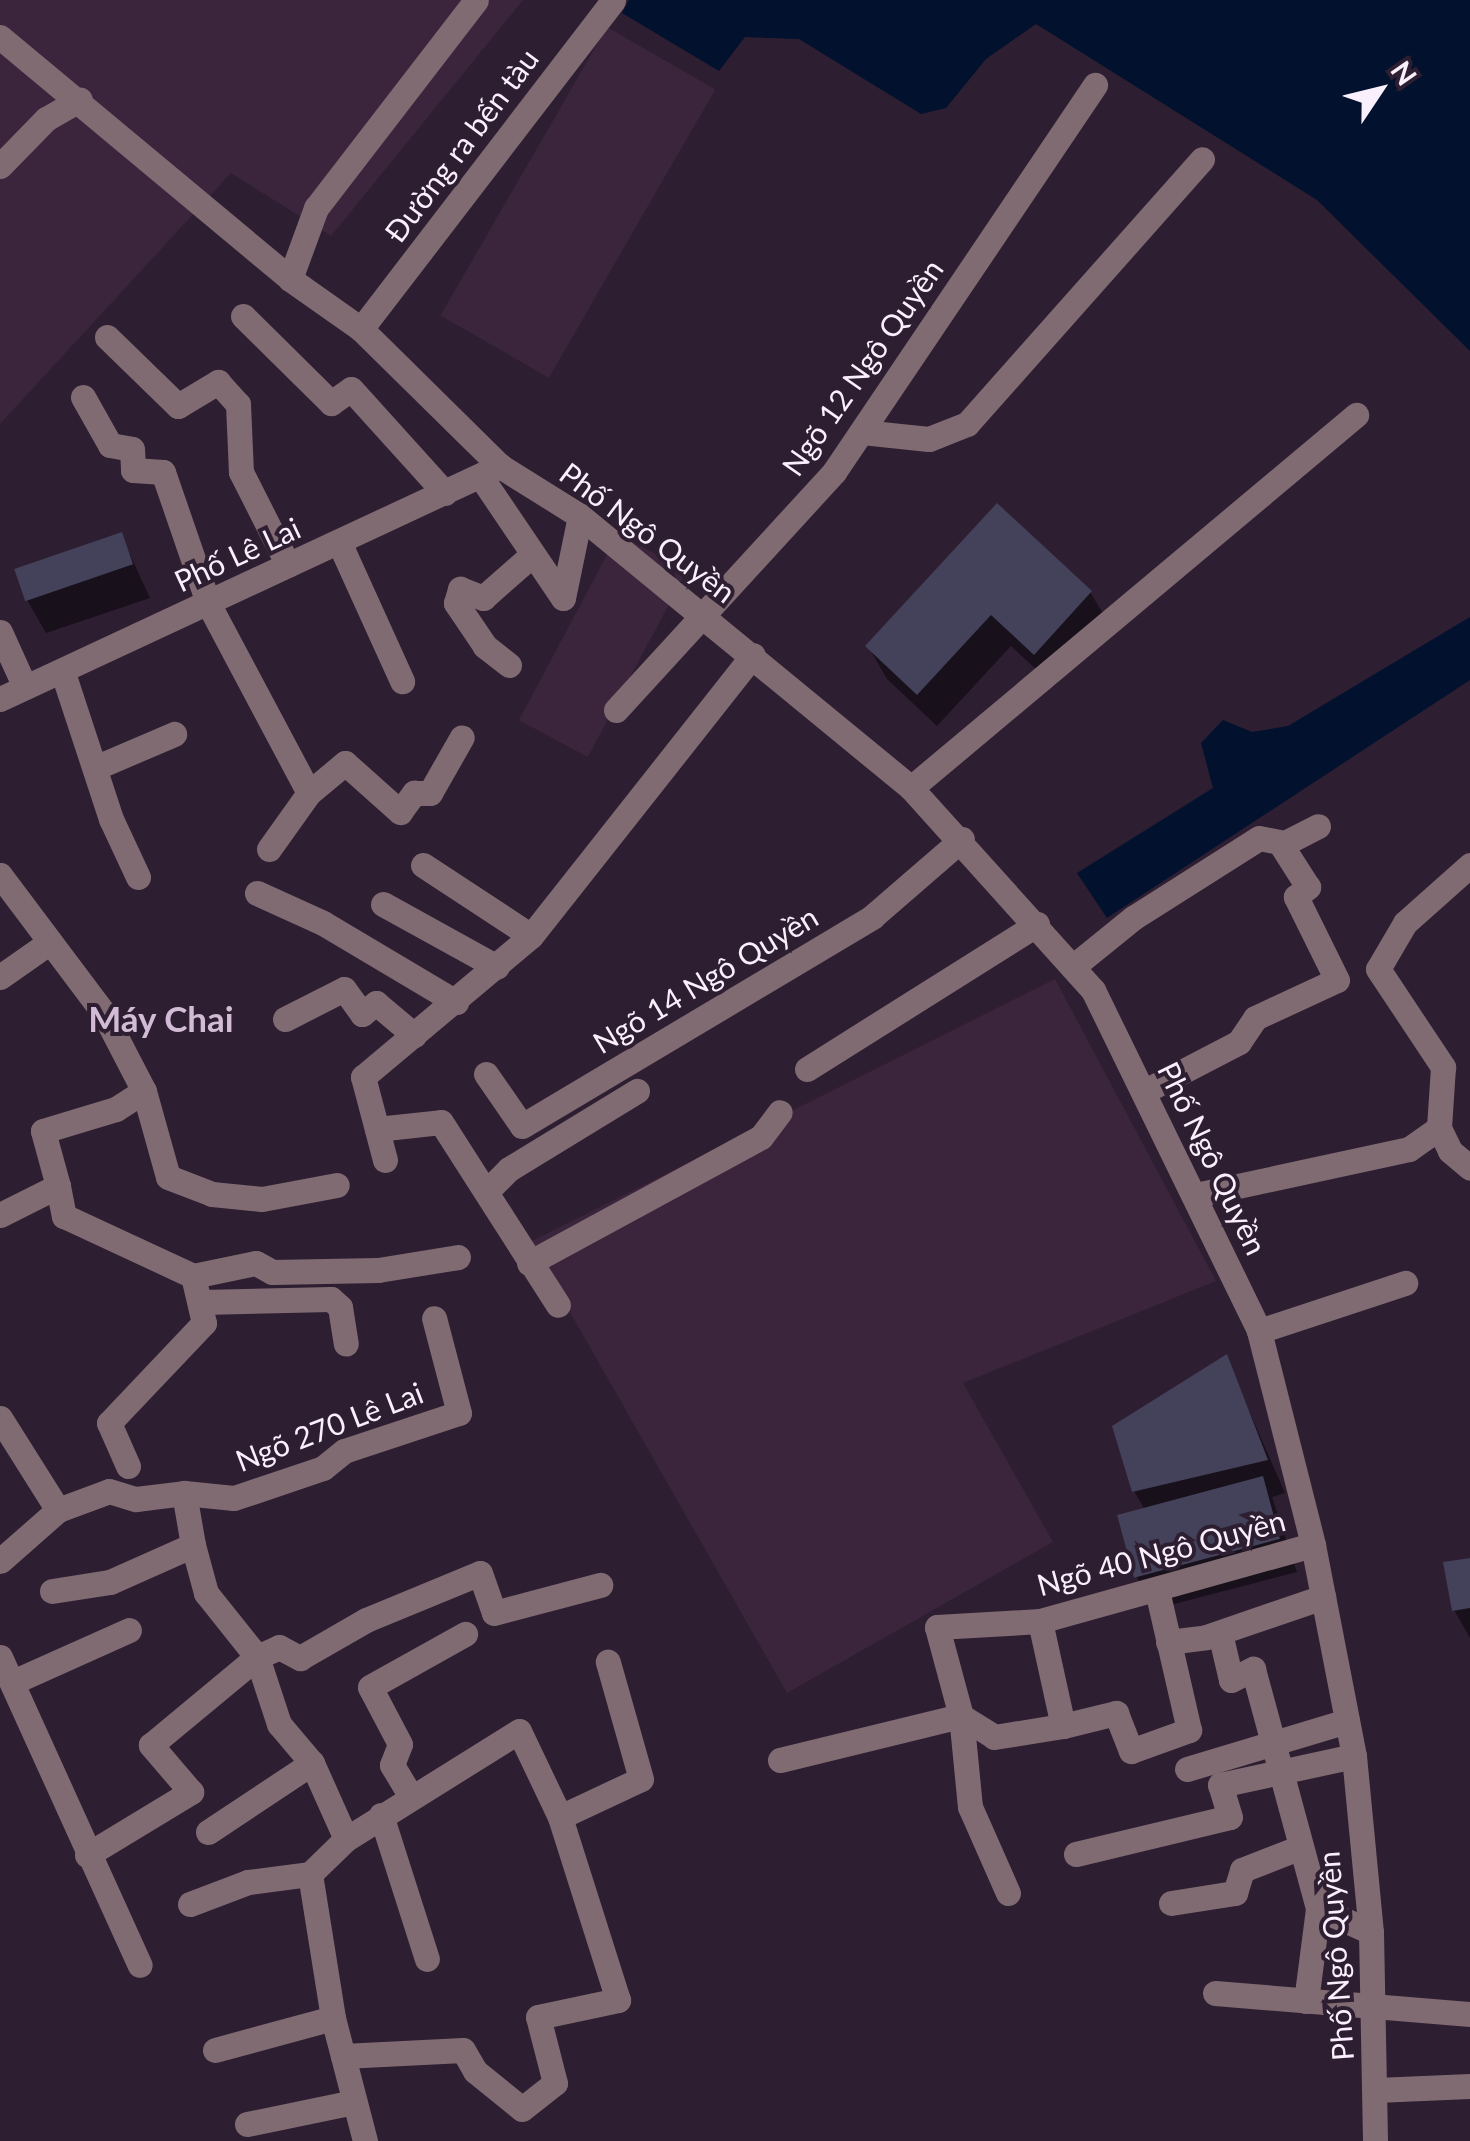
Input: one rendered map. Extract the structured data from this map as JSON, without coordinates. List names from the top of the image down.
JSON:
{
  "streets": {
    "street": [
      "Đường ra bến tàu",
      "Ngõ 12 Ngô Quyền",
      "Phố Ngô Quyền",
      "Phố Lê Lai",
      "Ngõ 14 Ngô Quyền",
      "Ngõ 270 Lê Lai",
      "Ngõ 40 Ngô Quyền"
    ]
  },
  "crossings": [
    ["Ngõ 12 Ngô Quyền", "Phố Ngô Quyền"],
    ["Phố Ngô Quyền", "Phố Lê Lai"],
    ["Phố Ngô Quyền", "Ngõ 14 Ngô Quyền"],
    ["Phố Ngô Quyền", "Ngõ 40 Ngô Quyền"]
  ],
  "districts": ["Máy Chai"],
  "north": "top right"
}
